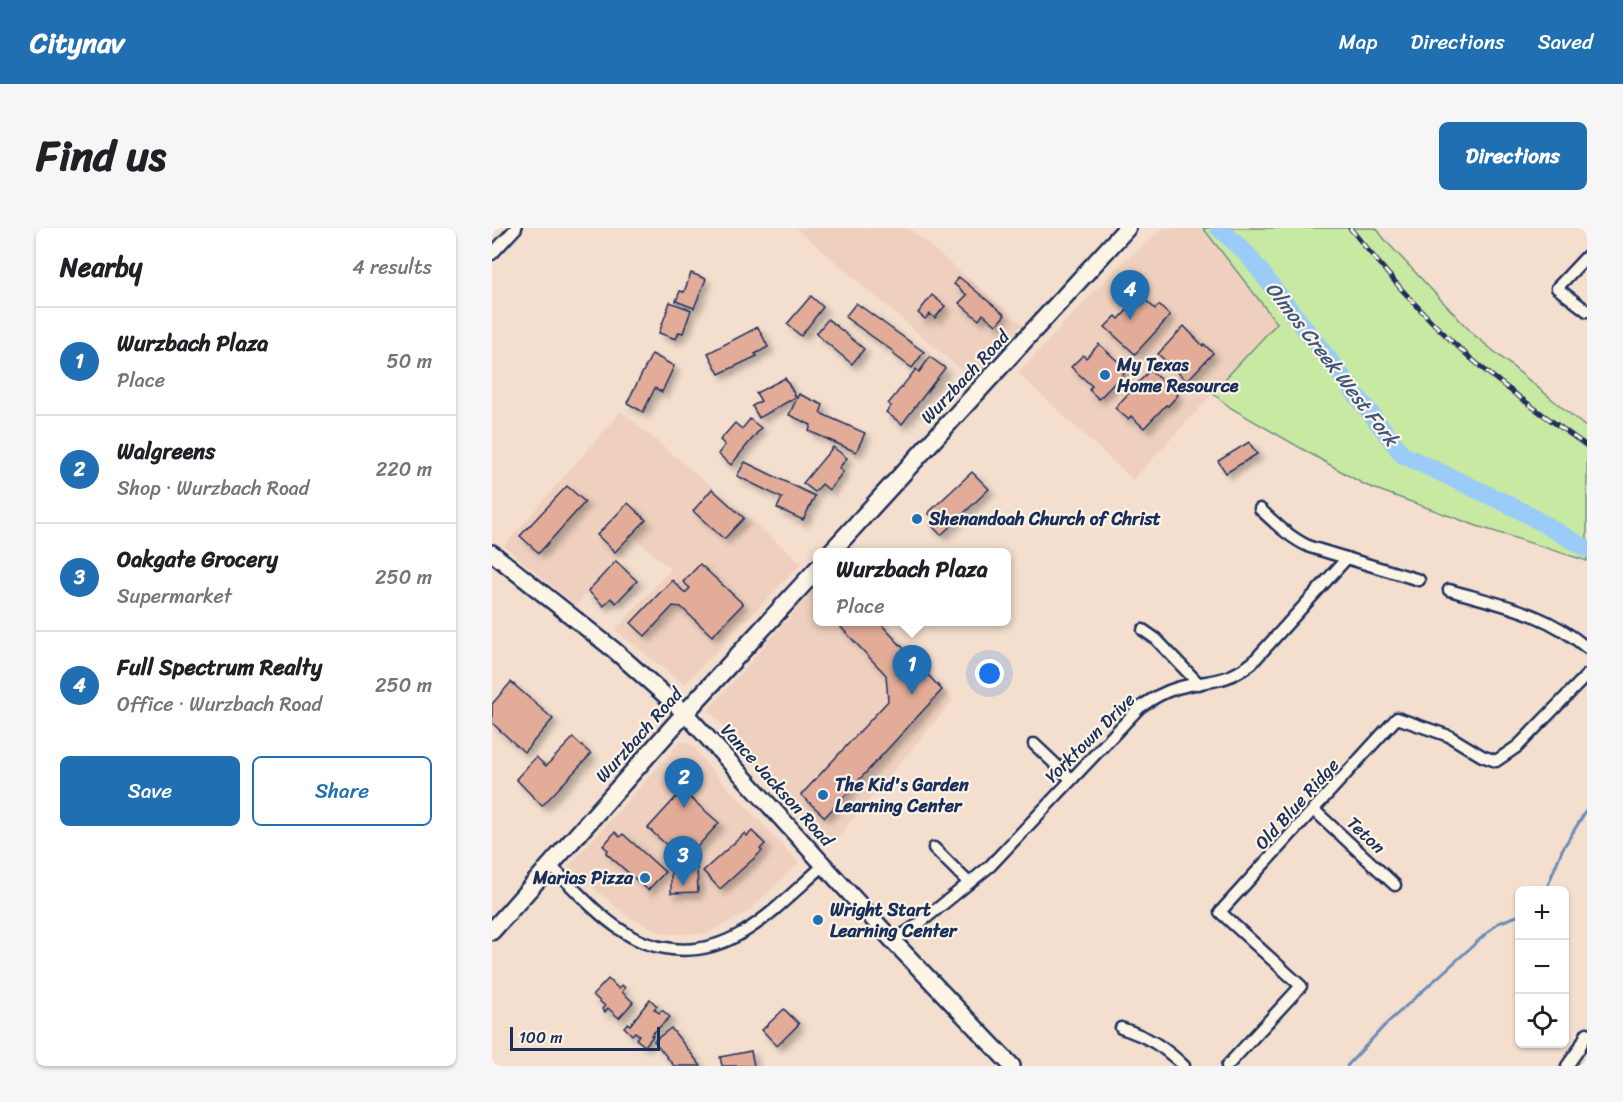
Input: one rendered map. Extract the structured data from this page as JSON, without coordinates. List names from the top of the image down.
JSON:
{
  "streets": {
    "main road": ["Wurzbach Road", "Vance Jackson Road"],
    "street": ["Yorktown Drive", "Old Blue Ridge", "Teton"]
  },
  "crossings": [
    ["Wurzbach Road", "Vance Jackson Road"],
    ["Yorktown Drive", "Vance Jackson Road"],
    ["Old Blue Ridge", "Teton"]
  ],
  "water": ["Olmos Creek West Fork"],
  "places": [
    "My Texas Home Resource",
    "Shenandoah Church of Christ",
    "The Kid's Garden Learning Center",
    "Marias Pizza",
    "Wright Start Learning Center"
  ],
  "scale_bar": "100 m",
  "page": {
    "header": "Citynav",
    "nav": ["Map", "Directions", "Saved"],
    "title": "Find us",
    "buttons": [
      "Directions",
      ["Save", "Share"]
    ],
    "heading": ["Nearby", "4 results"],
    "pins": [
      "4",
      "1",
      "2",
      "3"
    ],
    "list": [
      {
        "mark": "1",
        "name": "Wurzbach Plaza",
        "note": "Place",
        "value": "50 m"
      },
      {
        "mark": "2",
        "name": "Walgreens",
        "note": "Shop · Wurzbach Road",
        "value": "220 m"
      },
      {
        "mark": "3",
        "name": "Oakgate Grocery",
        "note": "Supermarket",
        "value": "250 m"
      },
      {
        "mark": "4",
        "name": "Full Spectrum Realty",
        "note": "Office · Wurzbach Road",
        "value": "250 m"
      }
    ],
    "popup": ["Wurzbach Plaza", "Place"],
    "map_buttons": ["+", "−"],
    "scale": "100 m"
  }
}
